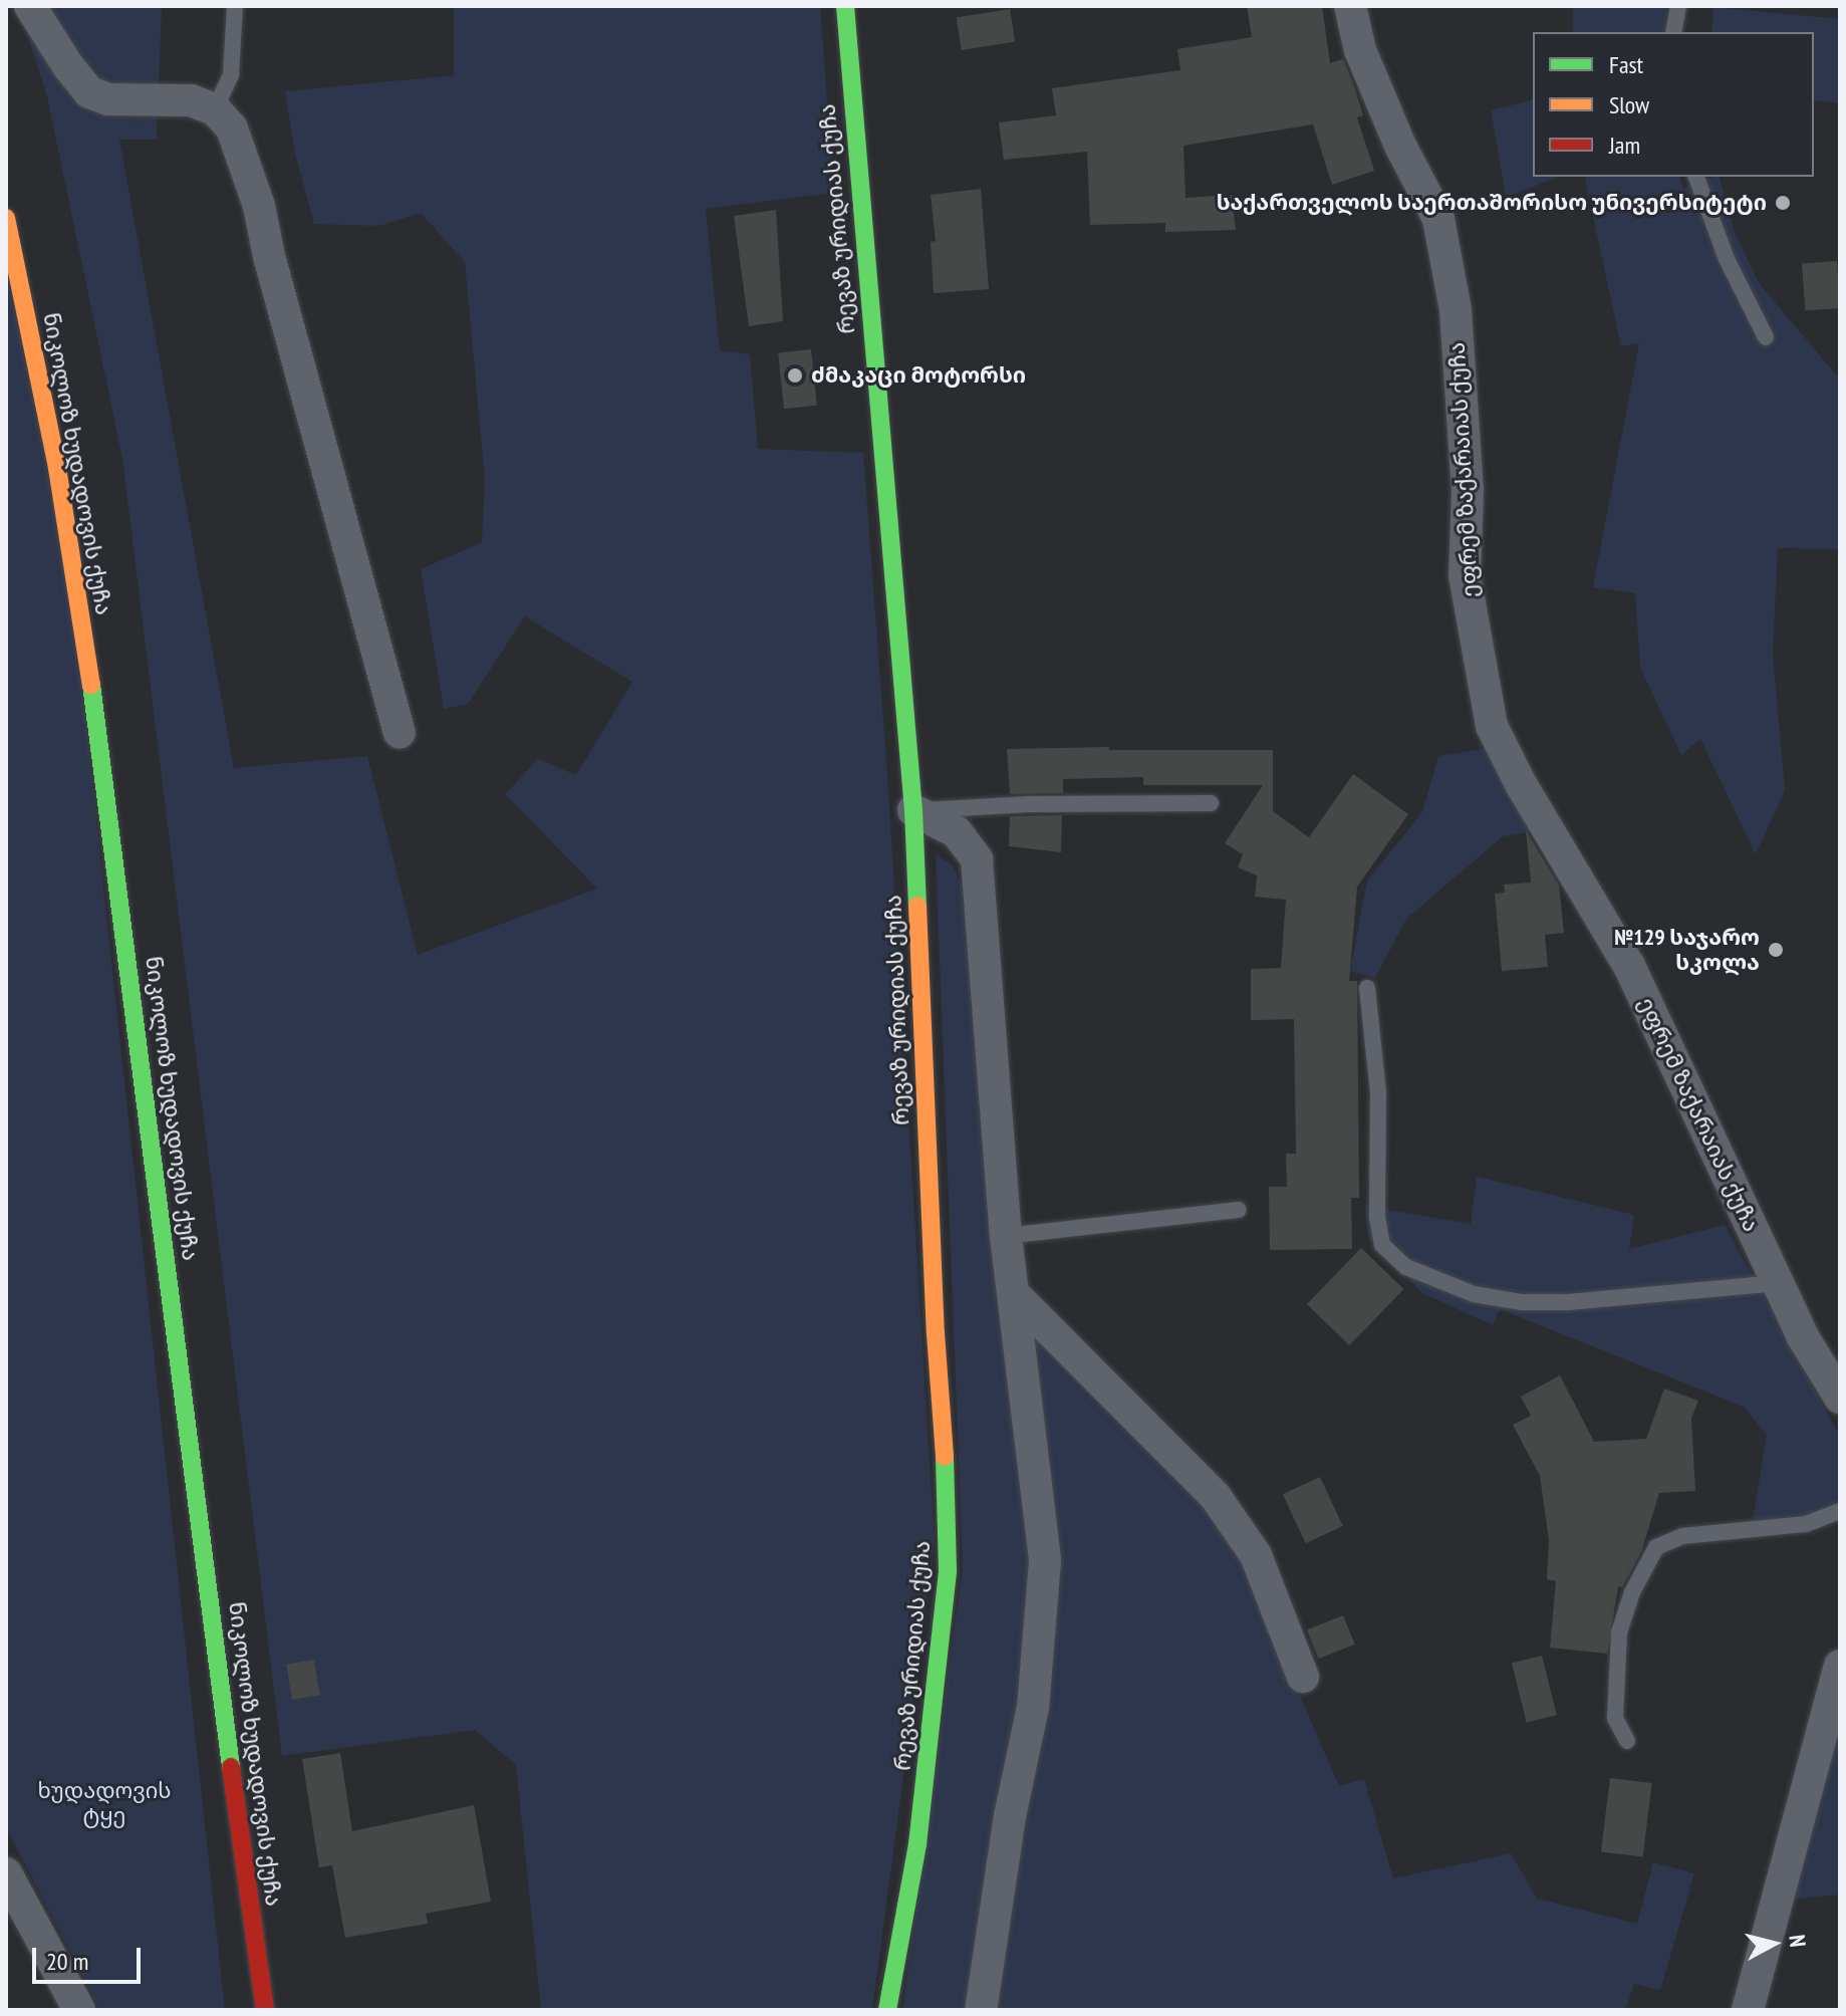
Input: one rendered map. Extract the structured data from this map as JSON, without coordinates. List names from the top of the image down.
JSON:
{
  "streets": {
    "street": ["რევაზ ურიდიას ქუჩა", "ნიკოლოზ ხუდადოვის ქუჩა", "ეფრემ ზაქარაიას ქუჩა"]
  },
  "parks": ["ხუდადოვის ტყე"],
  "places": ["საქართველოს საერთაშორისო უნივერსიტეტი", "ძმაკაცი მოტორსი", "№129 საჯარო სკოლა"],
  "legend": ["Fast", "Slow", "Jam"],
  "scale_bar": "20 m",
  "north": "right"
}
